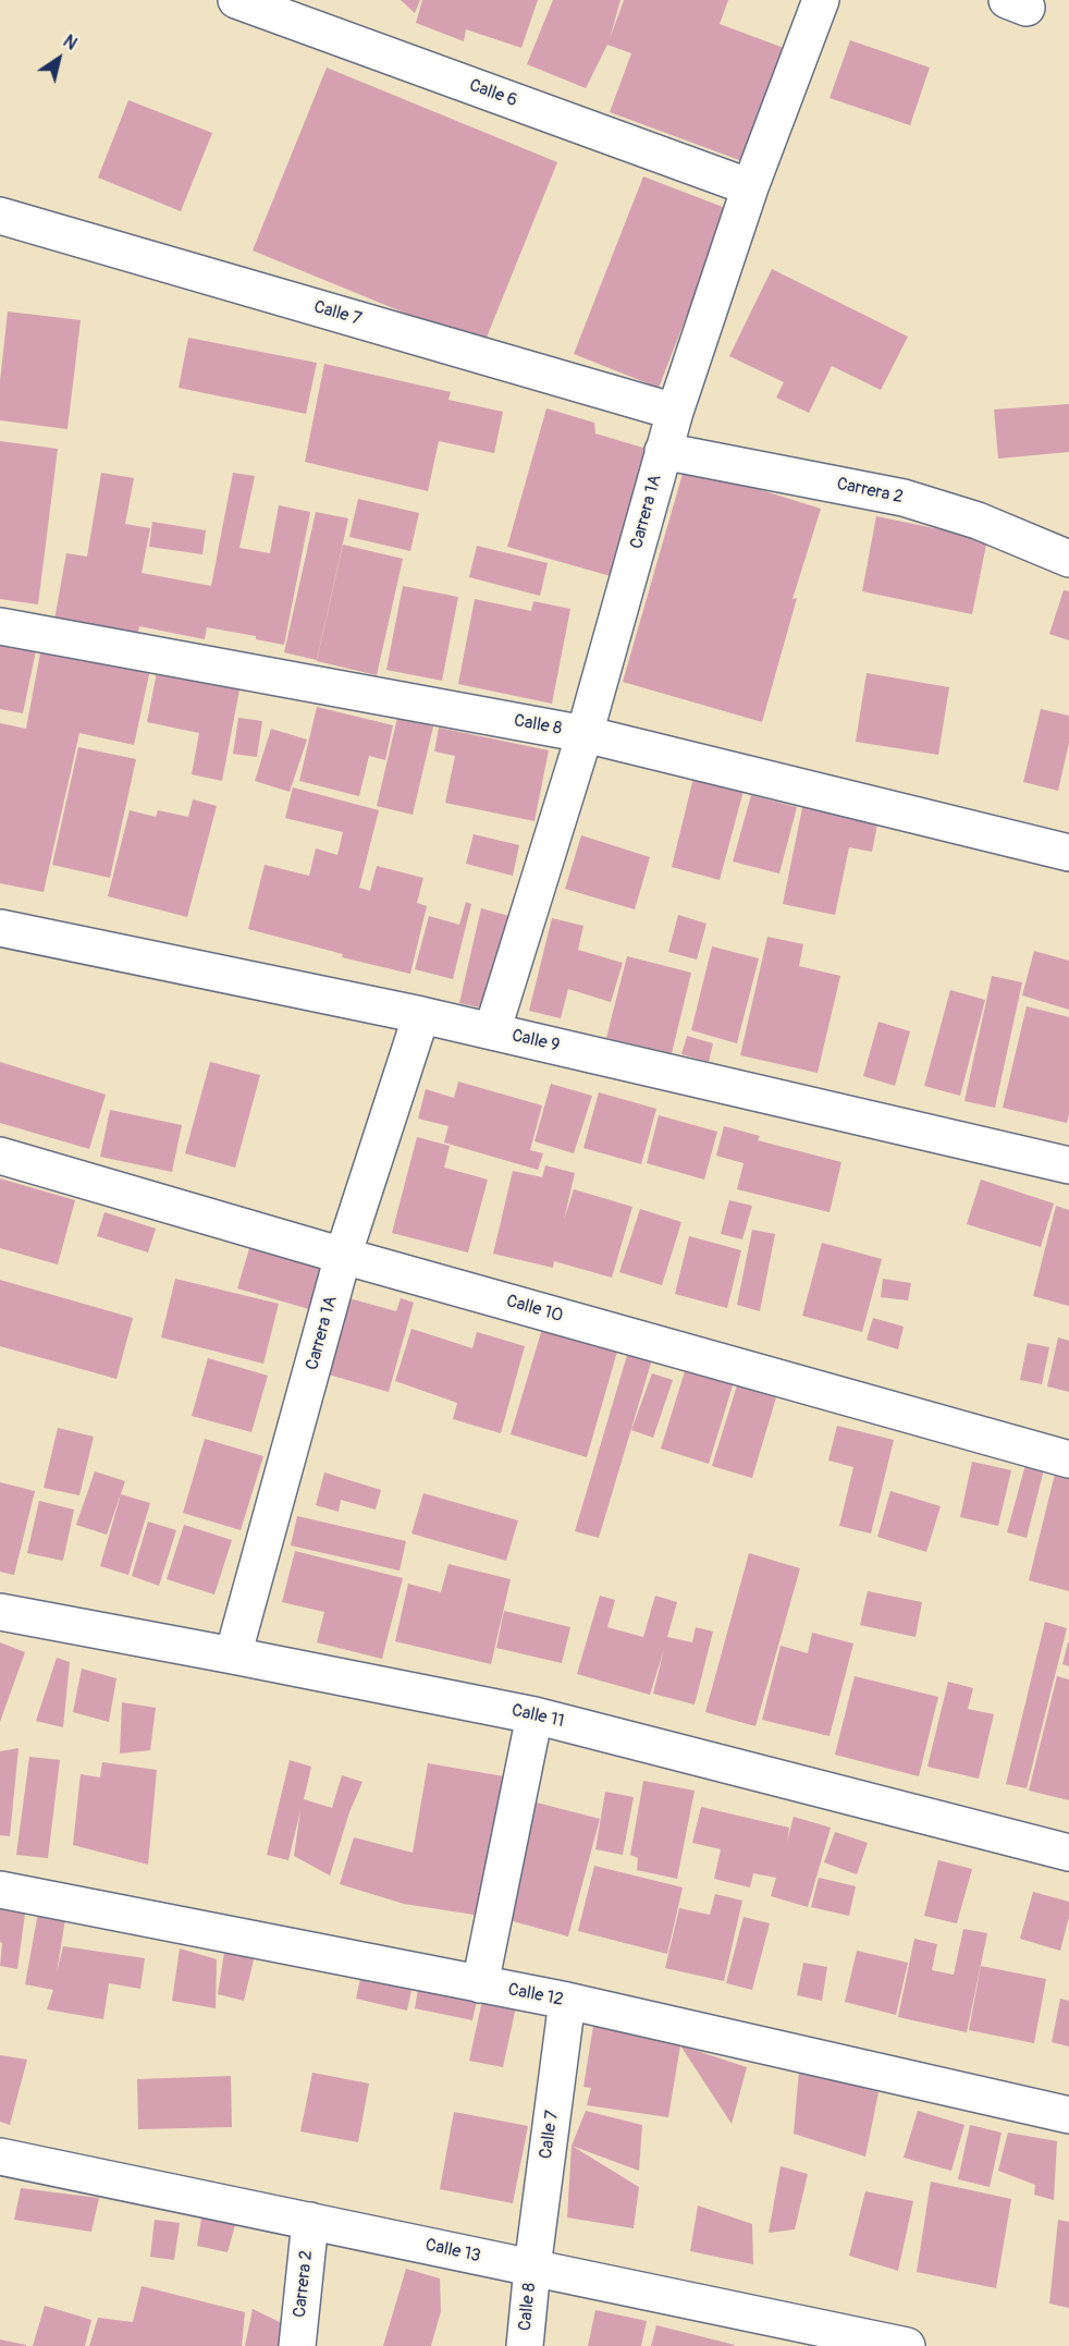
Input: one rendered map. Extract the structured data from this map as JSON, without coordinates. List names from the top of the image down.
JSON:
{
  "streets": {
    "street": [
      "Calle 6",
      "Calle 7",
      "Carrera 2",
      "Carrera 1A",
      "Calle 8",
      "Calle 9",
      "Calle 10",
      "Calle 11",
      "Calle 12",
      "Calle 13"
    ]
  },
  "crossings": [
    ["Calle 6", "Carrera 1A"],
    ["Calle 7", "Carrera 1A"],
    ["Calle 7", "Calle 8"],
    ["Calle 7", "Calle 12"],
    ["Calle 7", "Calle 13"],
    ["Carrera 2", "Carrera 1A"],
    ["Carrera 2", "Calle 13"],
    ["Carrera 1A", "Calle 8"],
    ["Carrera 1A", "Calle 9"],
    ["Carrera 1A", "Calle 10"],
    ["Carrera 1A", "Calle 11"],
    ["Calle 8", "Calle 13"]
  ],
  "north": "top right"
}
